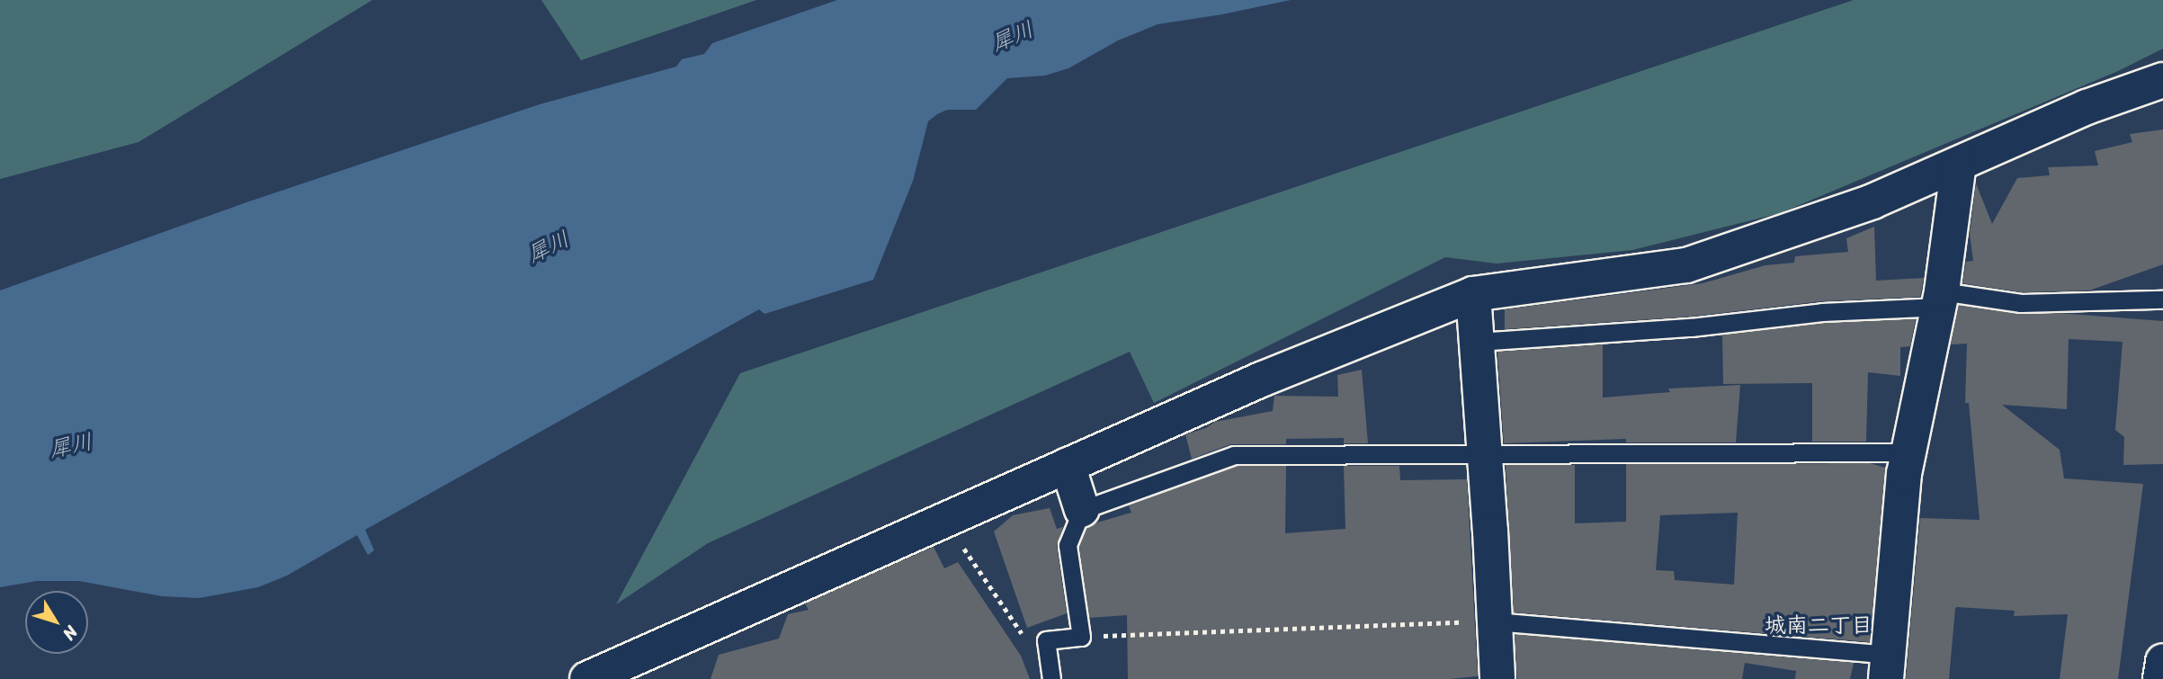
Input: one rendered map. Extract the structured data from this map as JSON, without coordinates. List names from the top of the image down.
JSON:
{
  "districts": ["城南二丁目"],
  "water": ["犀川"],
  "north": "bottom right"
}
